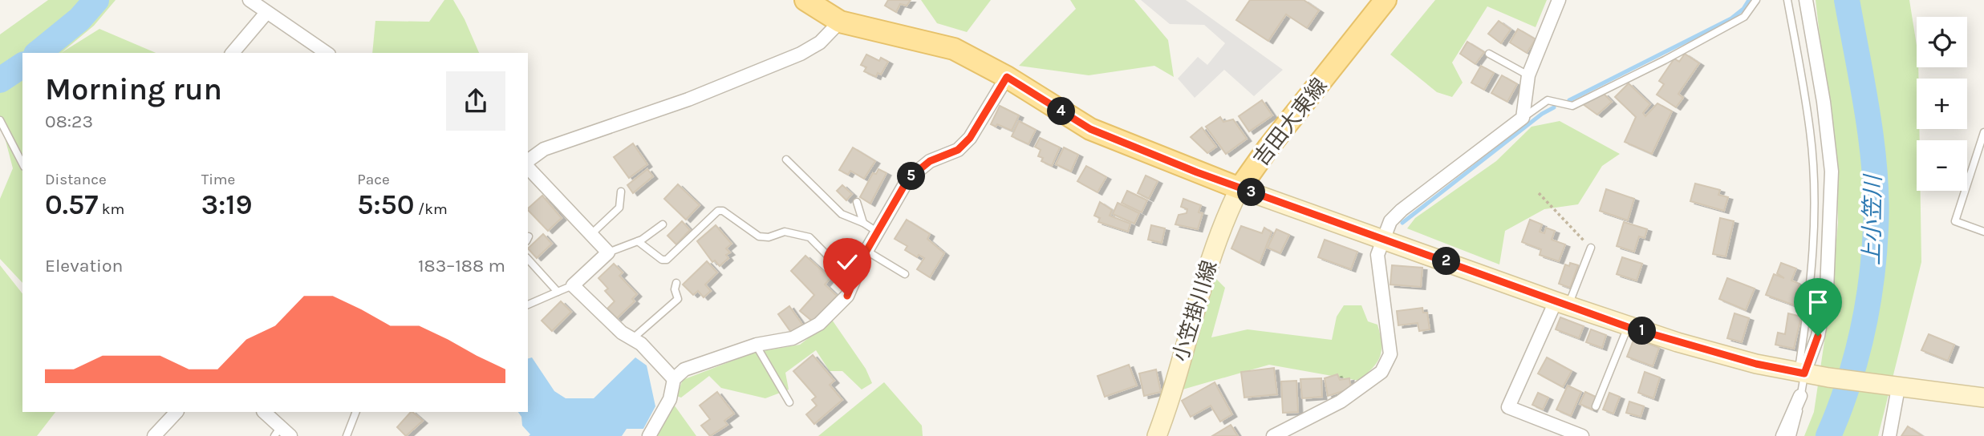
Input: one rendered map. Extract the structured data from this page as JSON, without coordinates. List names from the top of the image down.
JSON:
{
  "streets": {
    "main road": ["吉田大東線"],
    "street": ["小笠掛川線"]
  },
  "crossings": [
    ["吉田大東線", "小笠掛川線"]
  ],
  "water": ["上小笠川"],
  "page": {
    "map_buttons": ["+", "−"],
    "heading": ["Morning run", "08:23"],
    "pins": [
      "4",
      "5",
      "3",
      "2",
      "1"
    ],
    "stats": [
      ["Distance", "0.57 km"],
      ["Time", "3:19"],
      ["Pace", "5:50 /km"]
    ],
    "chart": ["Elevation", "183–188 m"]
  }
}
